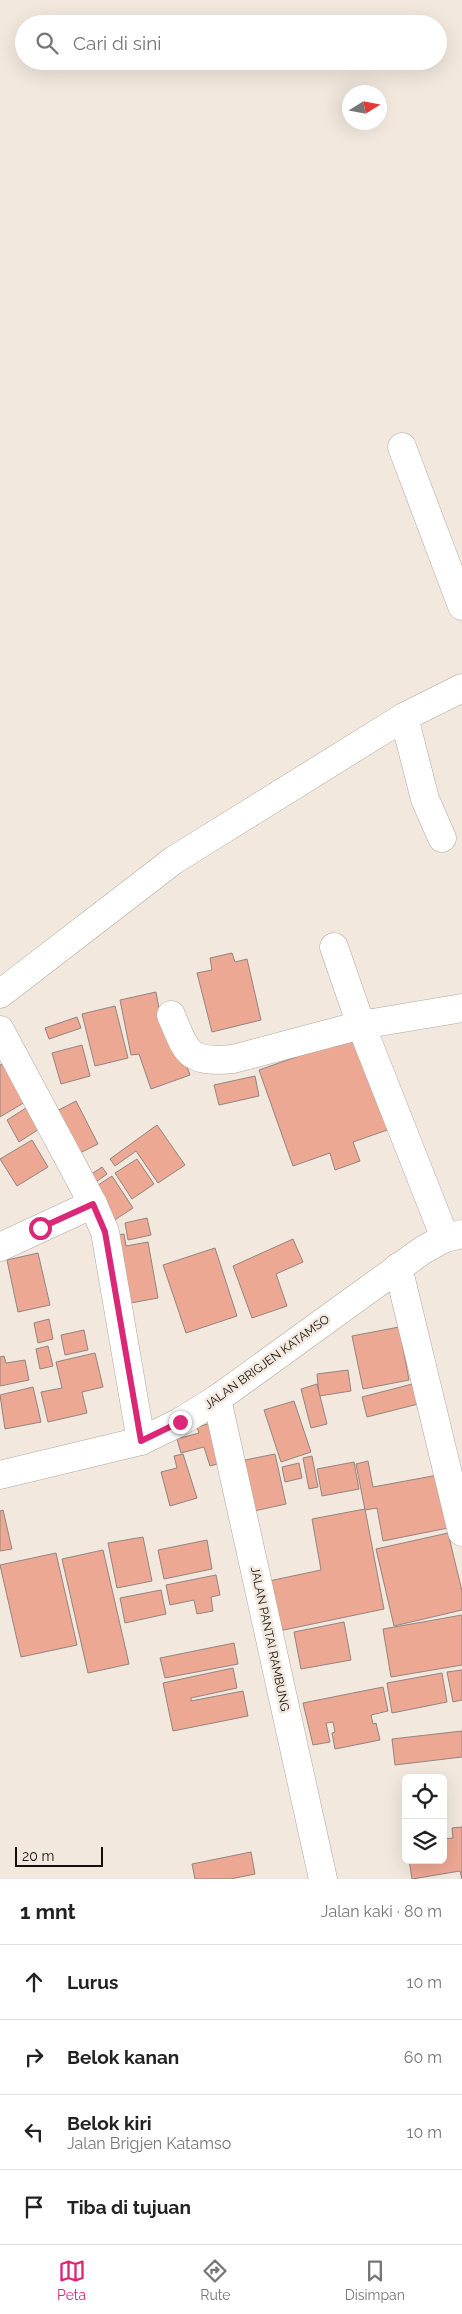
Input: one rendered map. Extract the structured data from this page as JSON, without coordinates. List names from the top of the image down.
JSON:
{
  "streets": {
    "street": ["JALAN BRIGJEN KATAMSO", "JALAN PANTAI RAMBUNG"]
  },
  "crossings": [
    ["JALAN BRIGJEN KATAMSO", "JALAN PANTAI RAMBUNG"]
  ],
  "scale_bar": "20 m",
  "north": "right",
  "page": {
    "search": "Cari di sini",
    "scale": "20 m",
    "heading": ["1 mnt", "Jalan kaki · 80 m"],
    "list": [
      ["Lurus", "10 m"],
      ["Belok kanan", "60 m"],
      ["Belok kiri", "Jalan Brigjen Katamso", "10 m"],
      "Tiba di tujuan"
    ],
    "nav": ["Peta", "Rute", "Disimpan"]
  }
}
